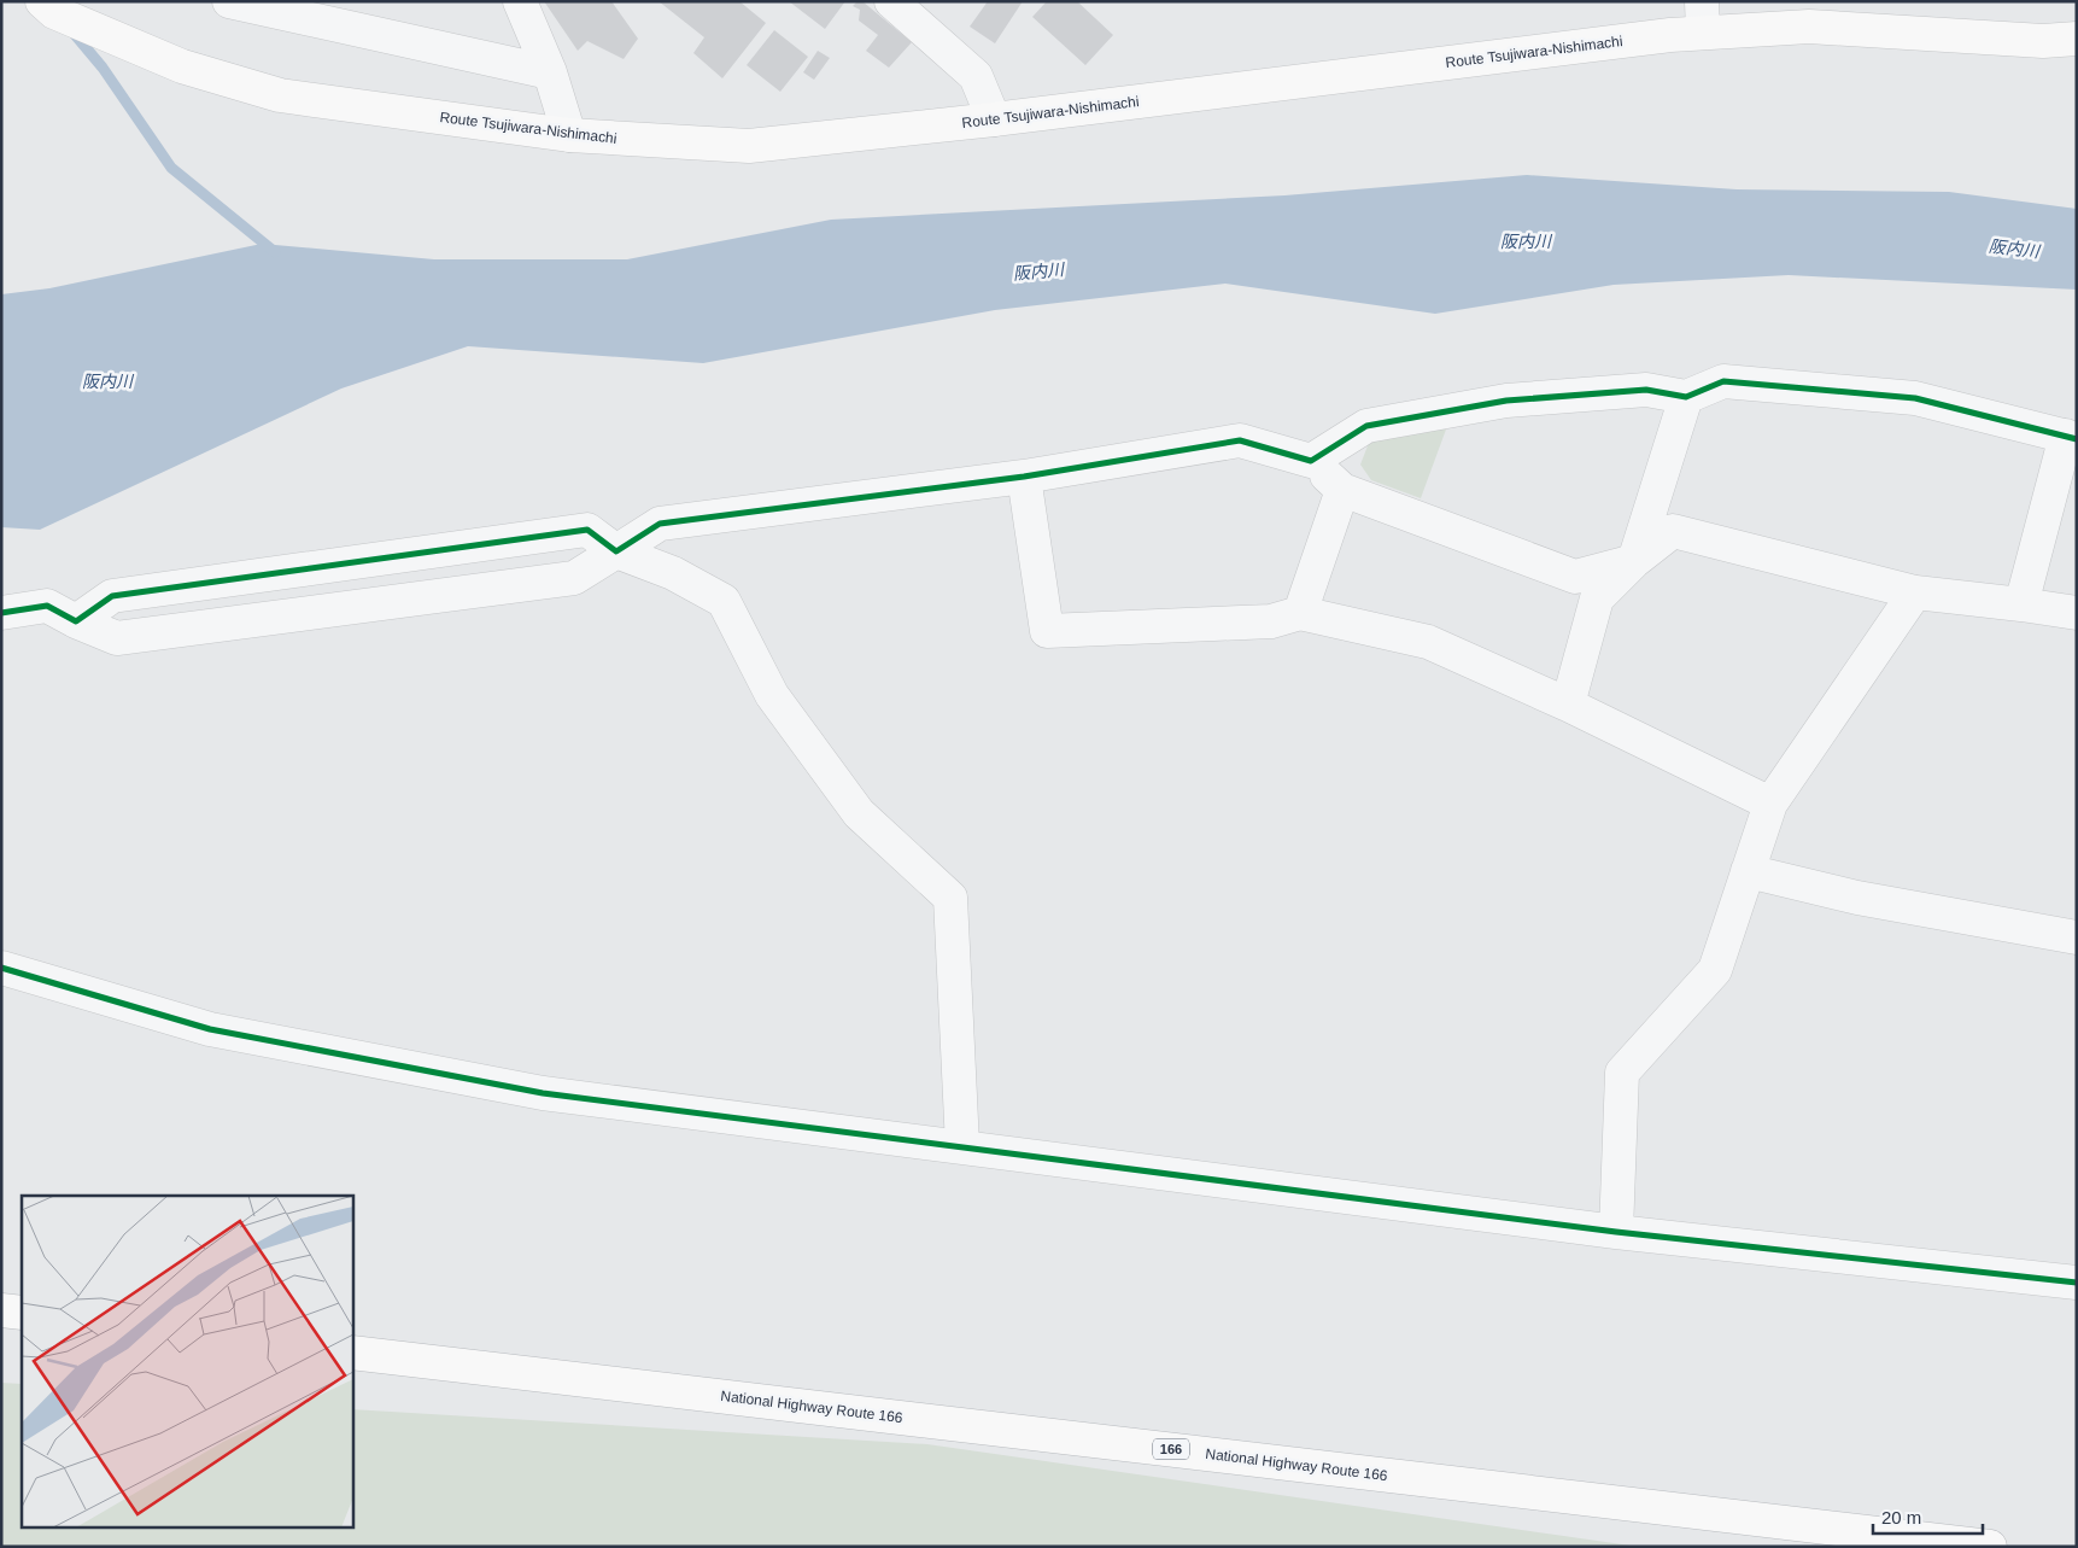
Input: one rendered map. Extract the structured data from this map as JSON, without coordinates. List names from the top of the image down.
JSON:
{
  "streets": {
    "main road": ["Route Tsujiwara-Nishimachi", "National Highway Route 166", "166"]
  },
  "water": ["阪内川"],
  "scale_bar": "20 m"
}
